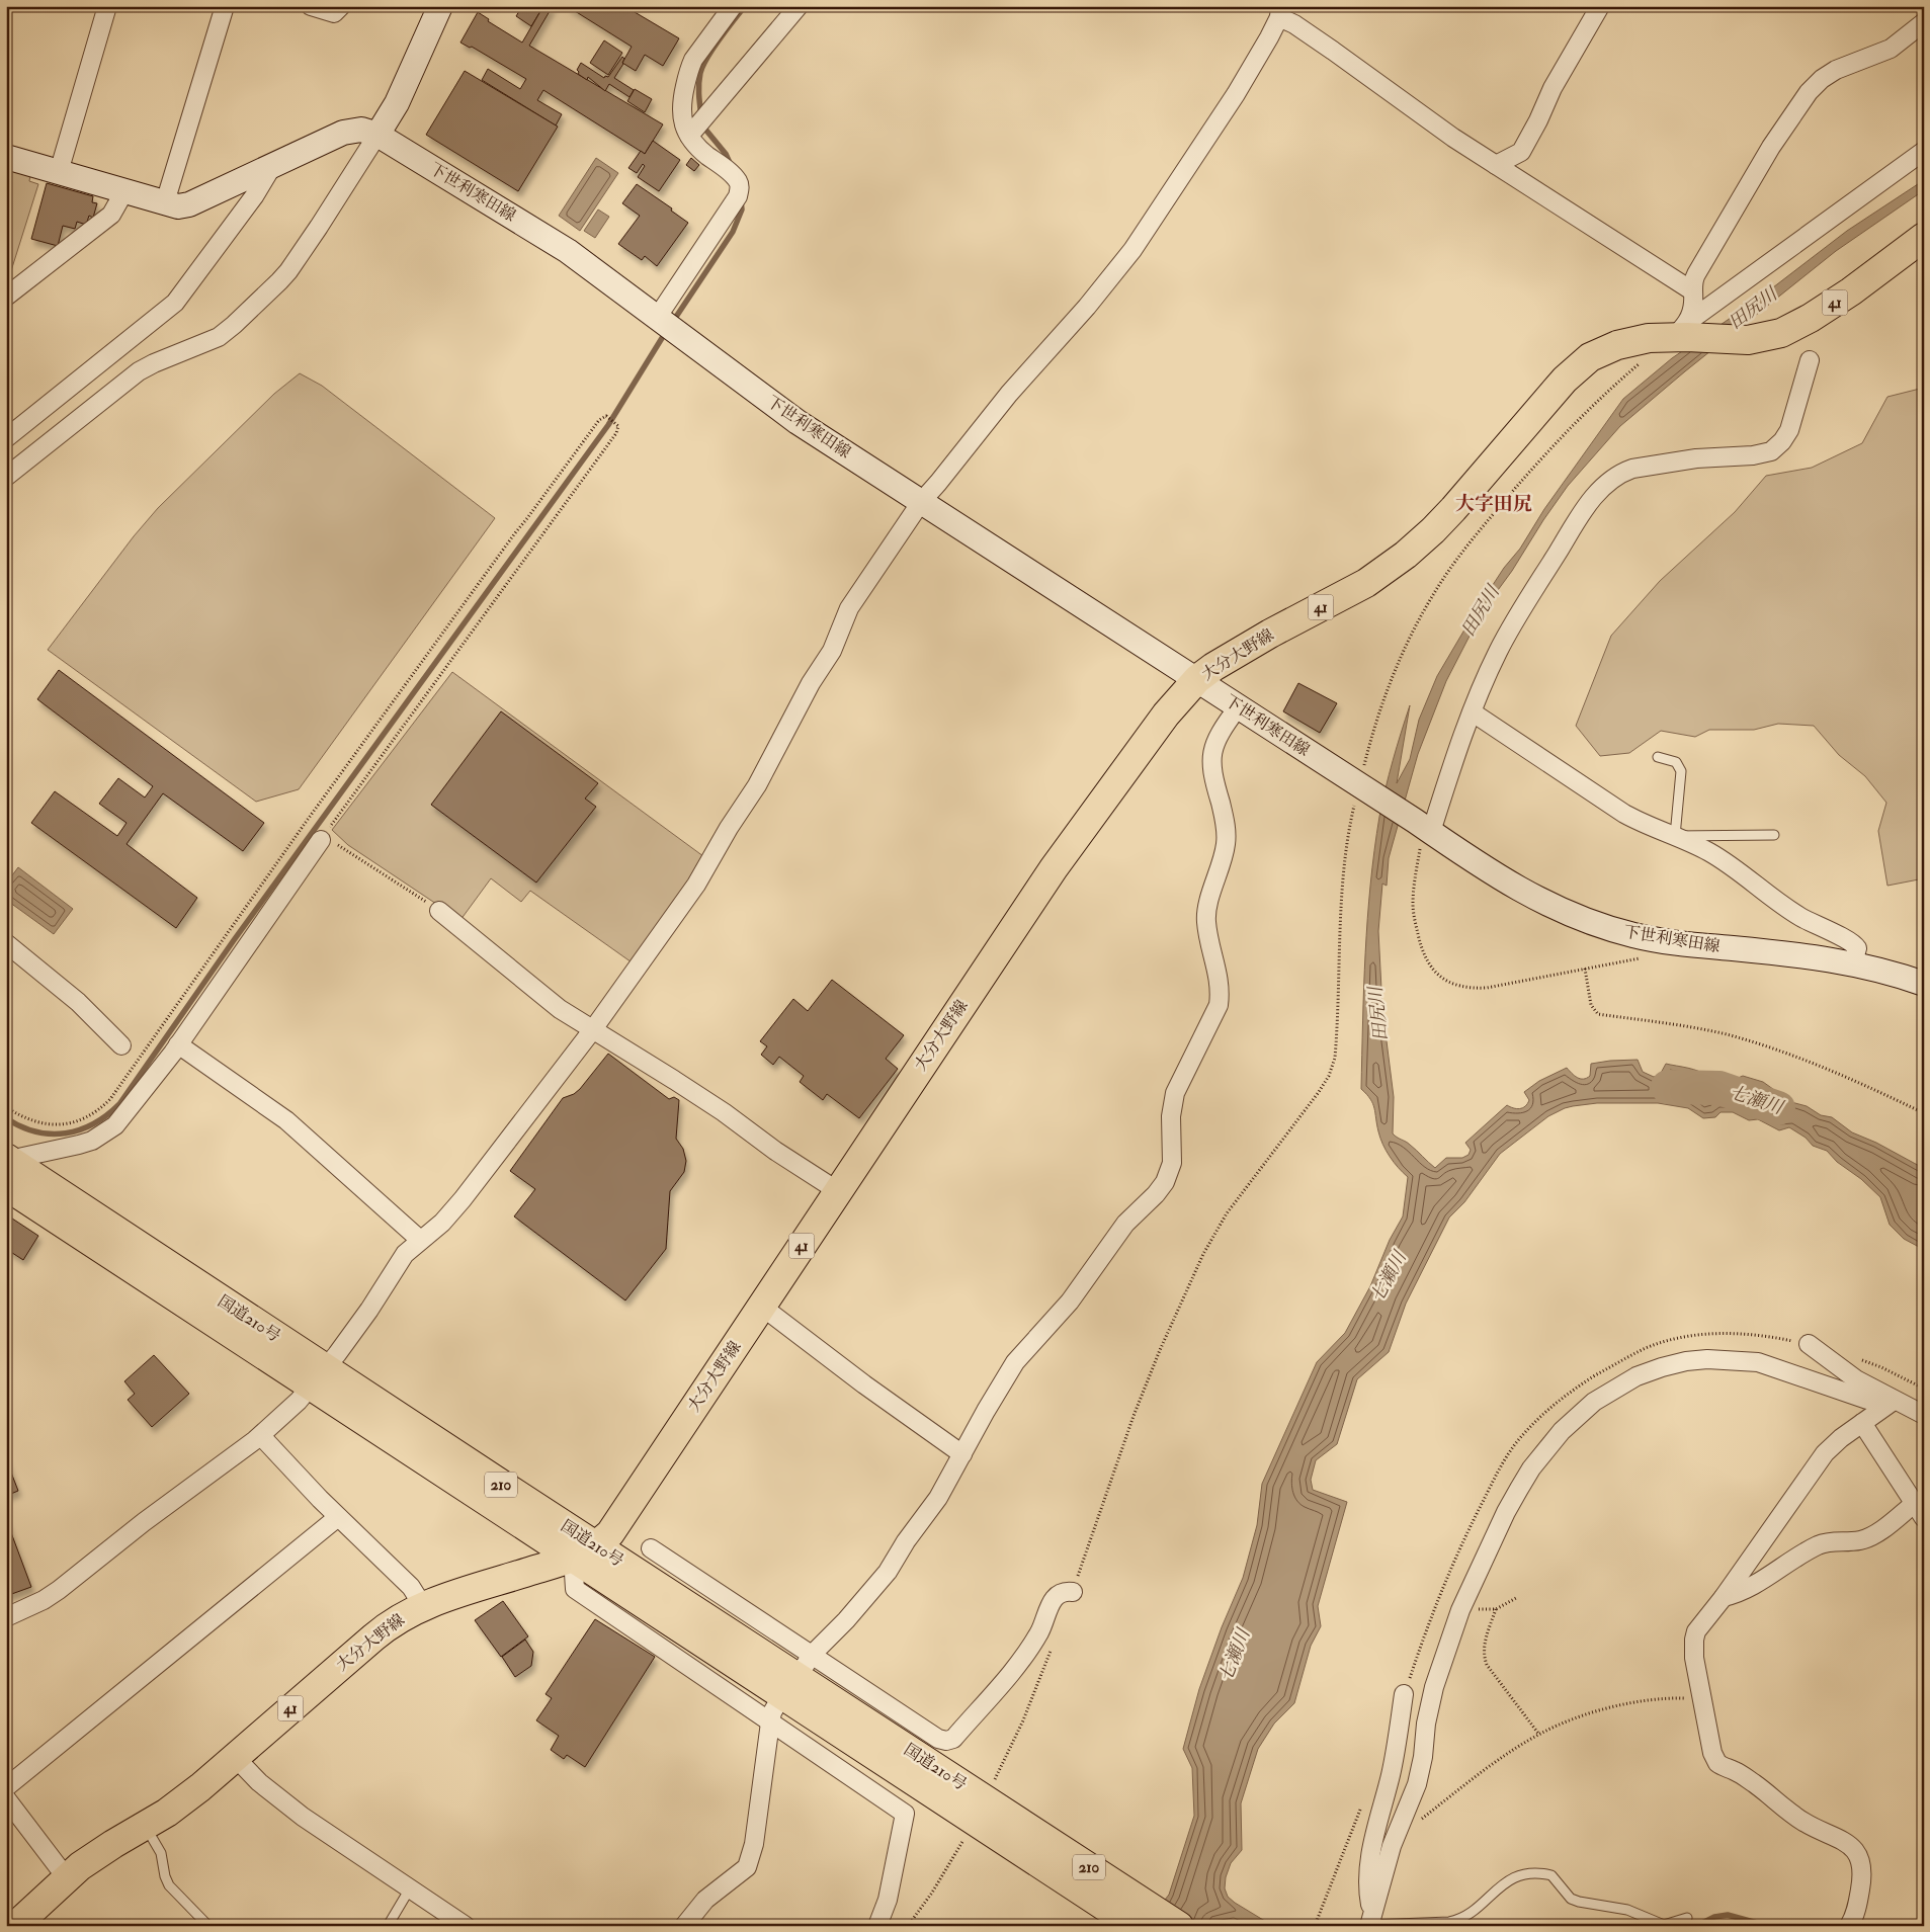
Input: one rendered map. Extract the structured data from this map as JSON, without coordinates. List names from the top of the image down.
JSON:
{
  "streets": {
    "main road": [
      "下世利寒田線",
      "41",
      "大分大野線",
      "国道210号",
      "210"
    ]
  },
  "crossings": [
    ["下世利寒田線", "大分大野線"],
    ["大分大野線", "国道210号"]
  ],
  "districts": ["大字田尻"],
  "water": ["田尻川", "七瀬川"]
}
